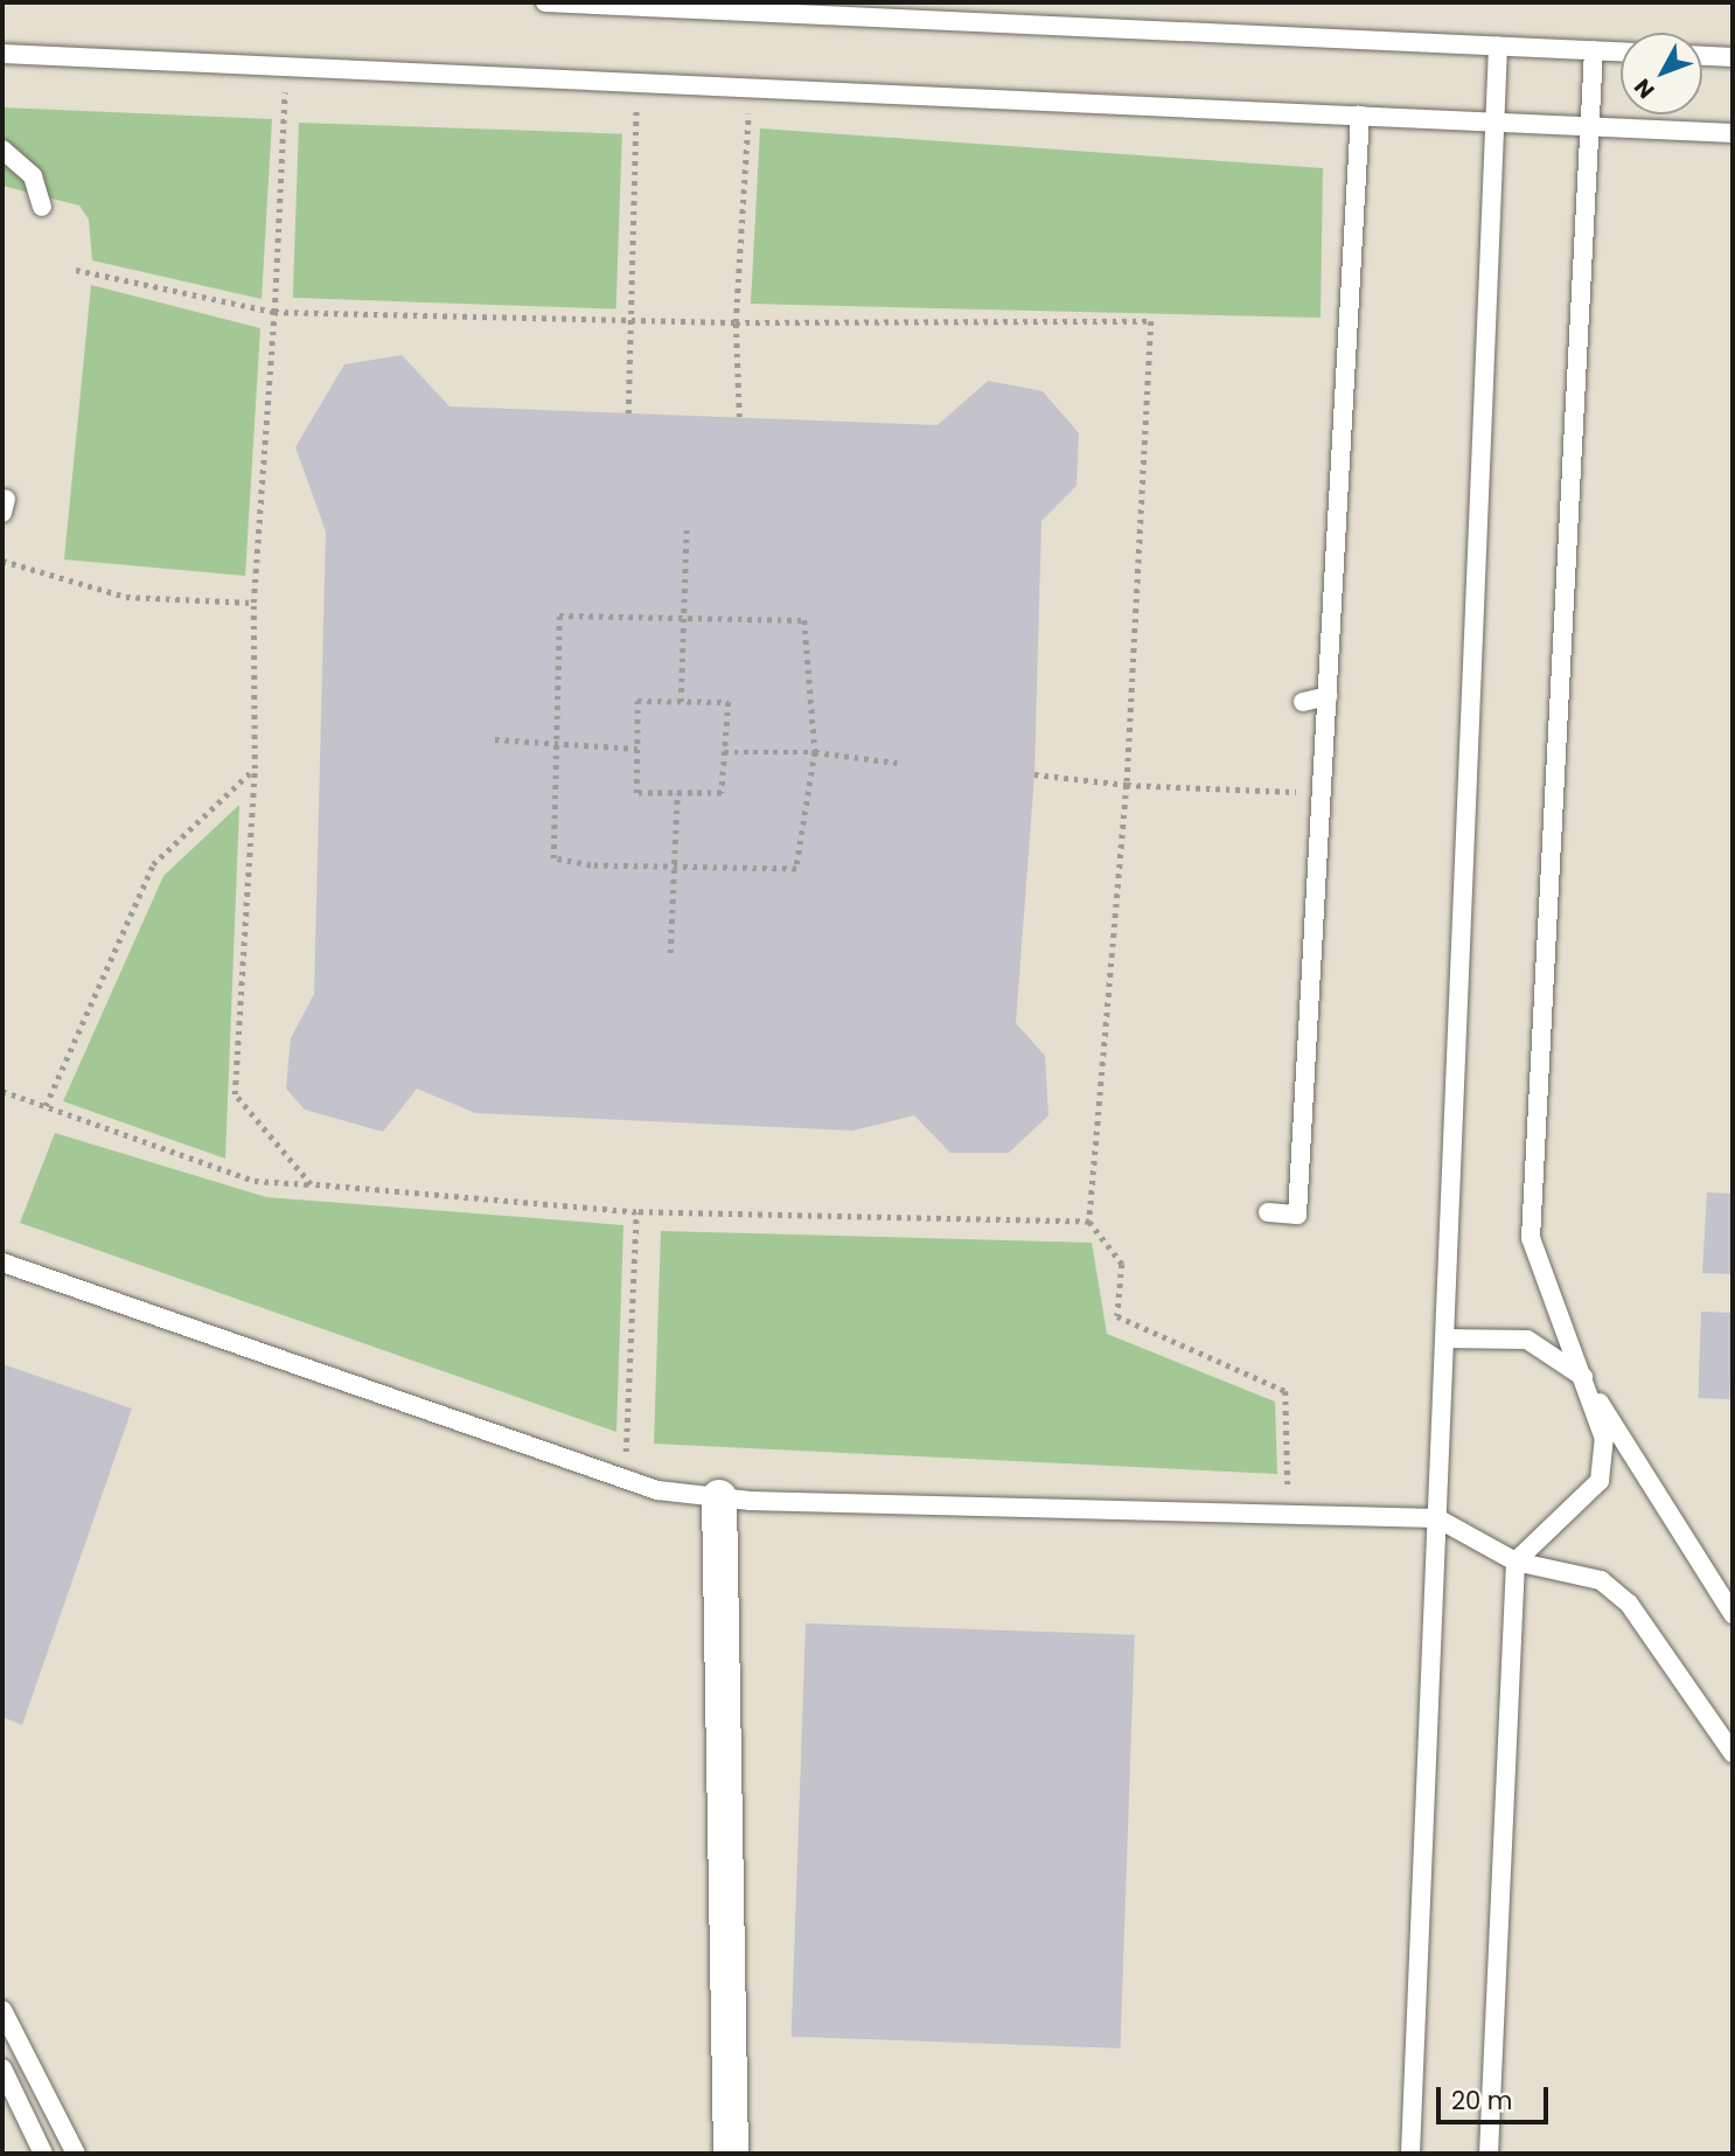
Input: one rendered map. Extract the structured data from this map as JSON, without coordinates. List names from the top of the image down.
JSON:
{
  "scale_bar": "20 m",
  "north": "bottom left"
}
